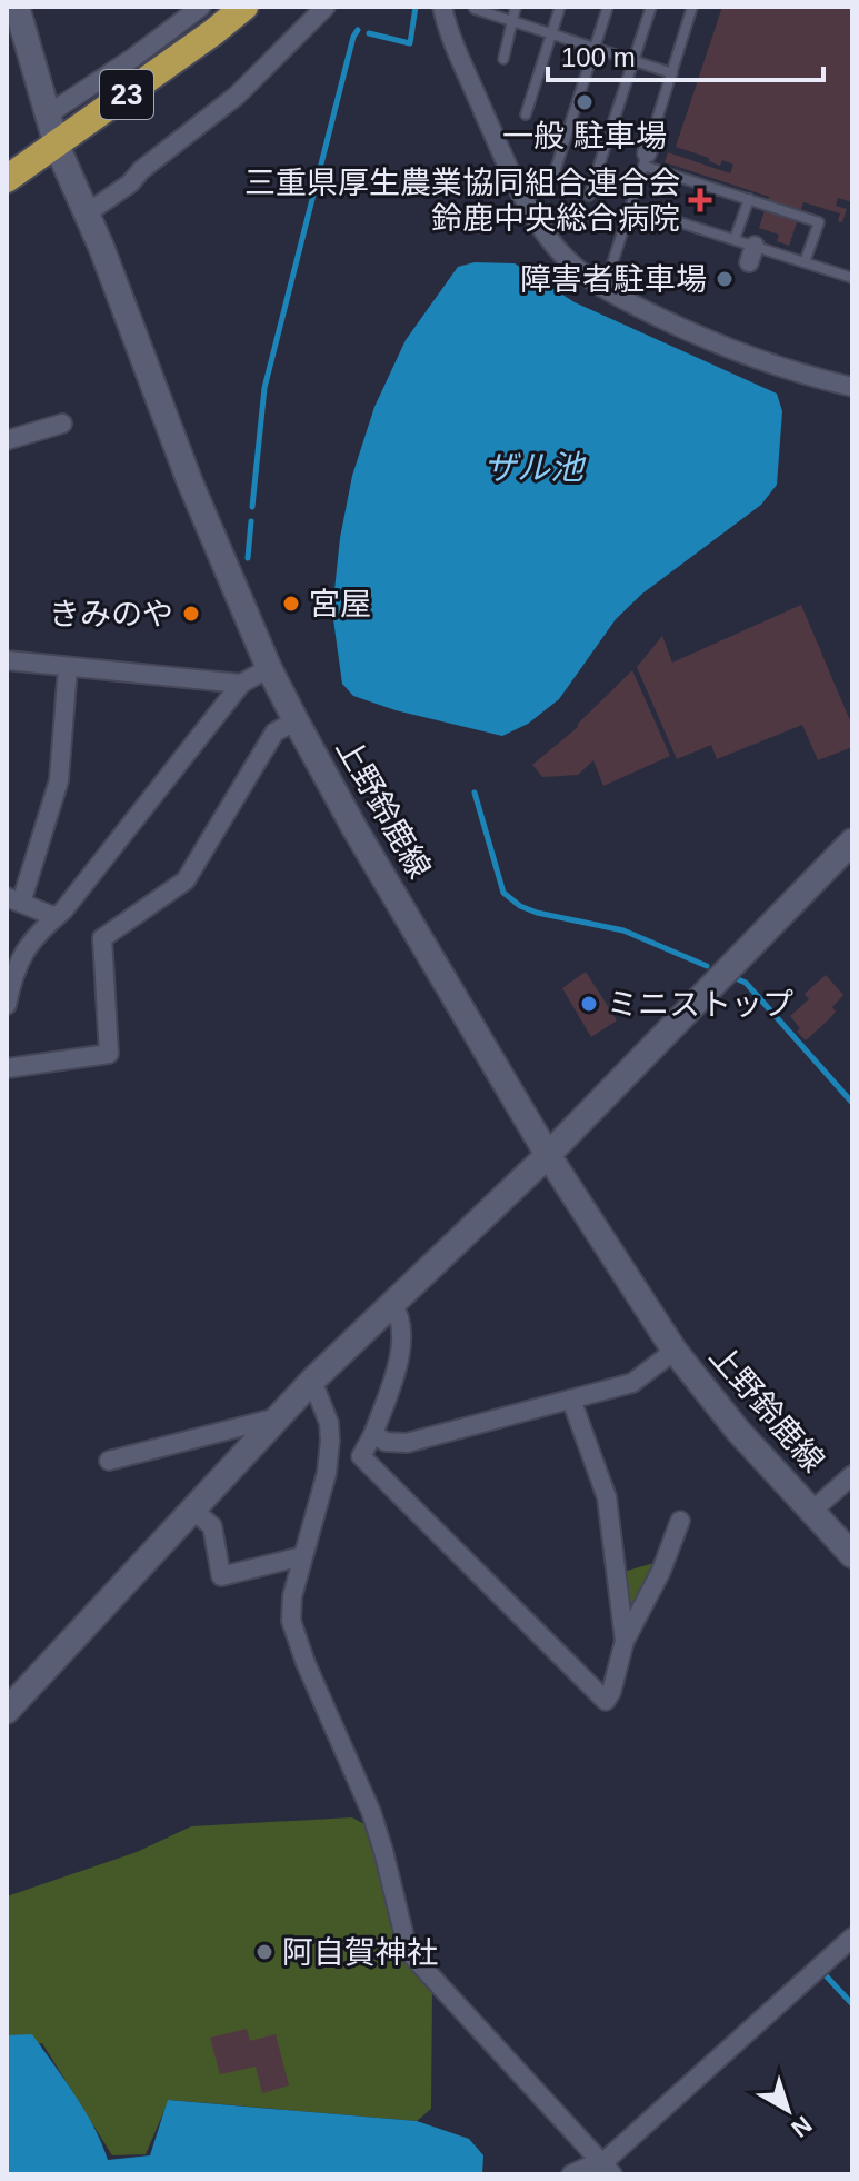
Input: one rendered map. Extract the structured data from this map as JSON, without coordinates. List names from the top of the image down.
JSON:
{
  "streets": {
    "highway": ["23"],
    "main road": ["上野鈴鹿線"]
  },
  "crossings": [
    ["23", "上野鈴鹿線"]
  ],
  "water": ["ザル池"],
  "places": {
    "other": [
      "一般 駐車場",
      "障害者駐車場",
      "宮屋",
      "きみのや",
      "ミニストップ",
      "阿自賀神社"
    ],
    "health": ["三重県厚生農業協同組合連合会 鈴鹿中央総合病院"]
  },
  "scale_bar": "100 m",
  "north": "bottom right"
}
